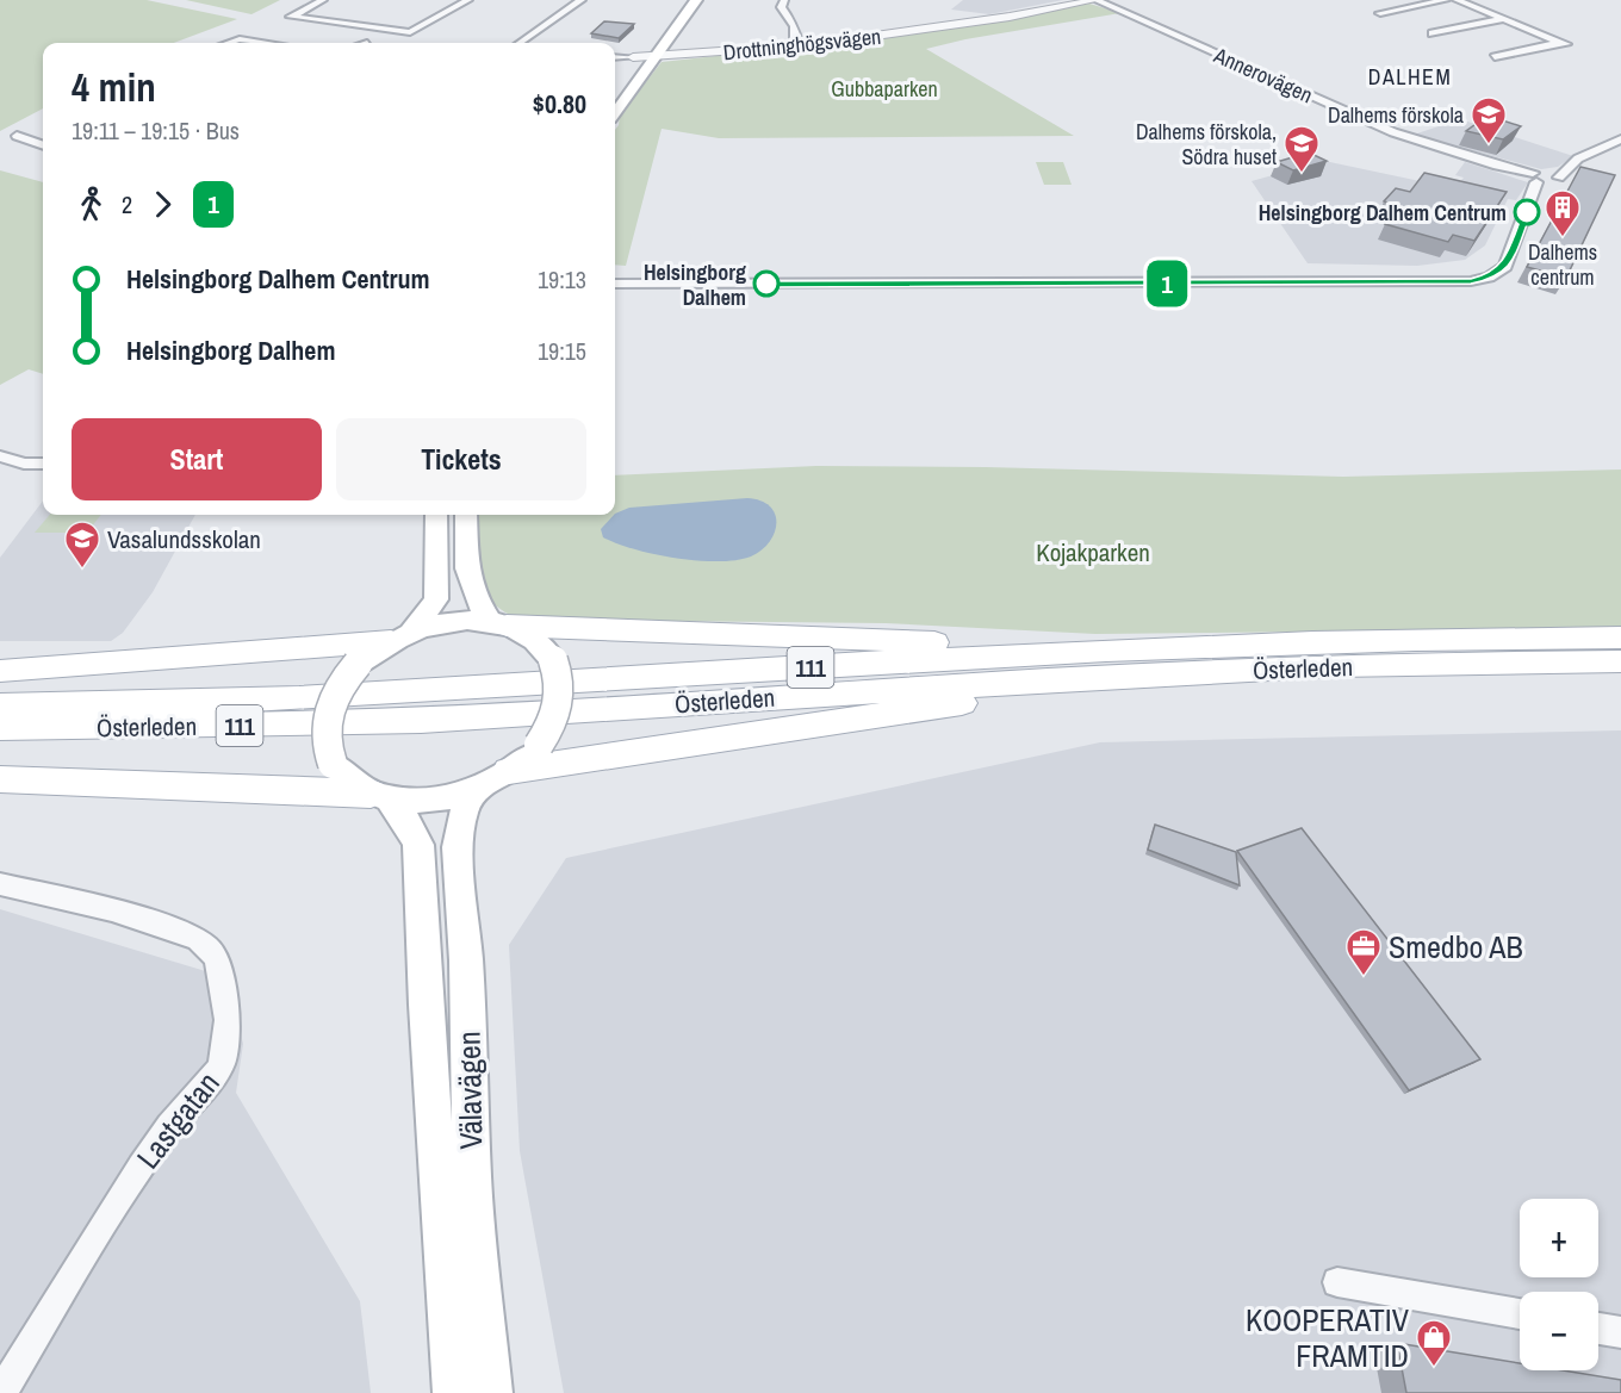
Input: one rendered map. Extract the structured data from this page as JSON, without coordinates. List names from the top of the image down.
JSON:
{
  "streets": {
    "main road": ["111", "Österleden", "Välavägen"],
    "street": ["Drottninghögsvägen", "Annerovägen", "Lastgatan"]
  },
  "crossings": [
    ["Drottninghögsvägen", "Annerovägen"]
  ],
  "districts": ["DALHEM"],
  "parks": ["Gubbaparken", "Kojakparken"],
  "places": {
    "school or university": ["Dalhems förskola", "Dalhems förskola, Södra huset", "Vasalundsskolan"],
    "other": ["Helsingborg Dalhem Centrum", "Helsingborg Dalhem"],
    "building": ["Dalhems centrum"],
    "office": ["Smedbo AB"],
    "shop": ["KOOPERATIV FRAMTID"]
  },
  "lines": ["bus line 1"],
  "page": {
    "on_map": "1",
    "heading": ["4 min", "19:11 – 19:15 · Bus", "$0.80"],
    "legs": ["2", "1"],
    "list": [
      {
        "name": "Helsingborg Dalhem Centrum",
        "value": "19:13"
      },
      {
        "name": "Helsingborg Dalhem",
        "value": "19:15"
      }
    ],
    "buttons": ["Start", "Tickets"],
    "map_buttons": ["+", "−"]
  }
}
